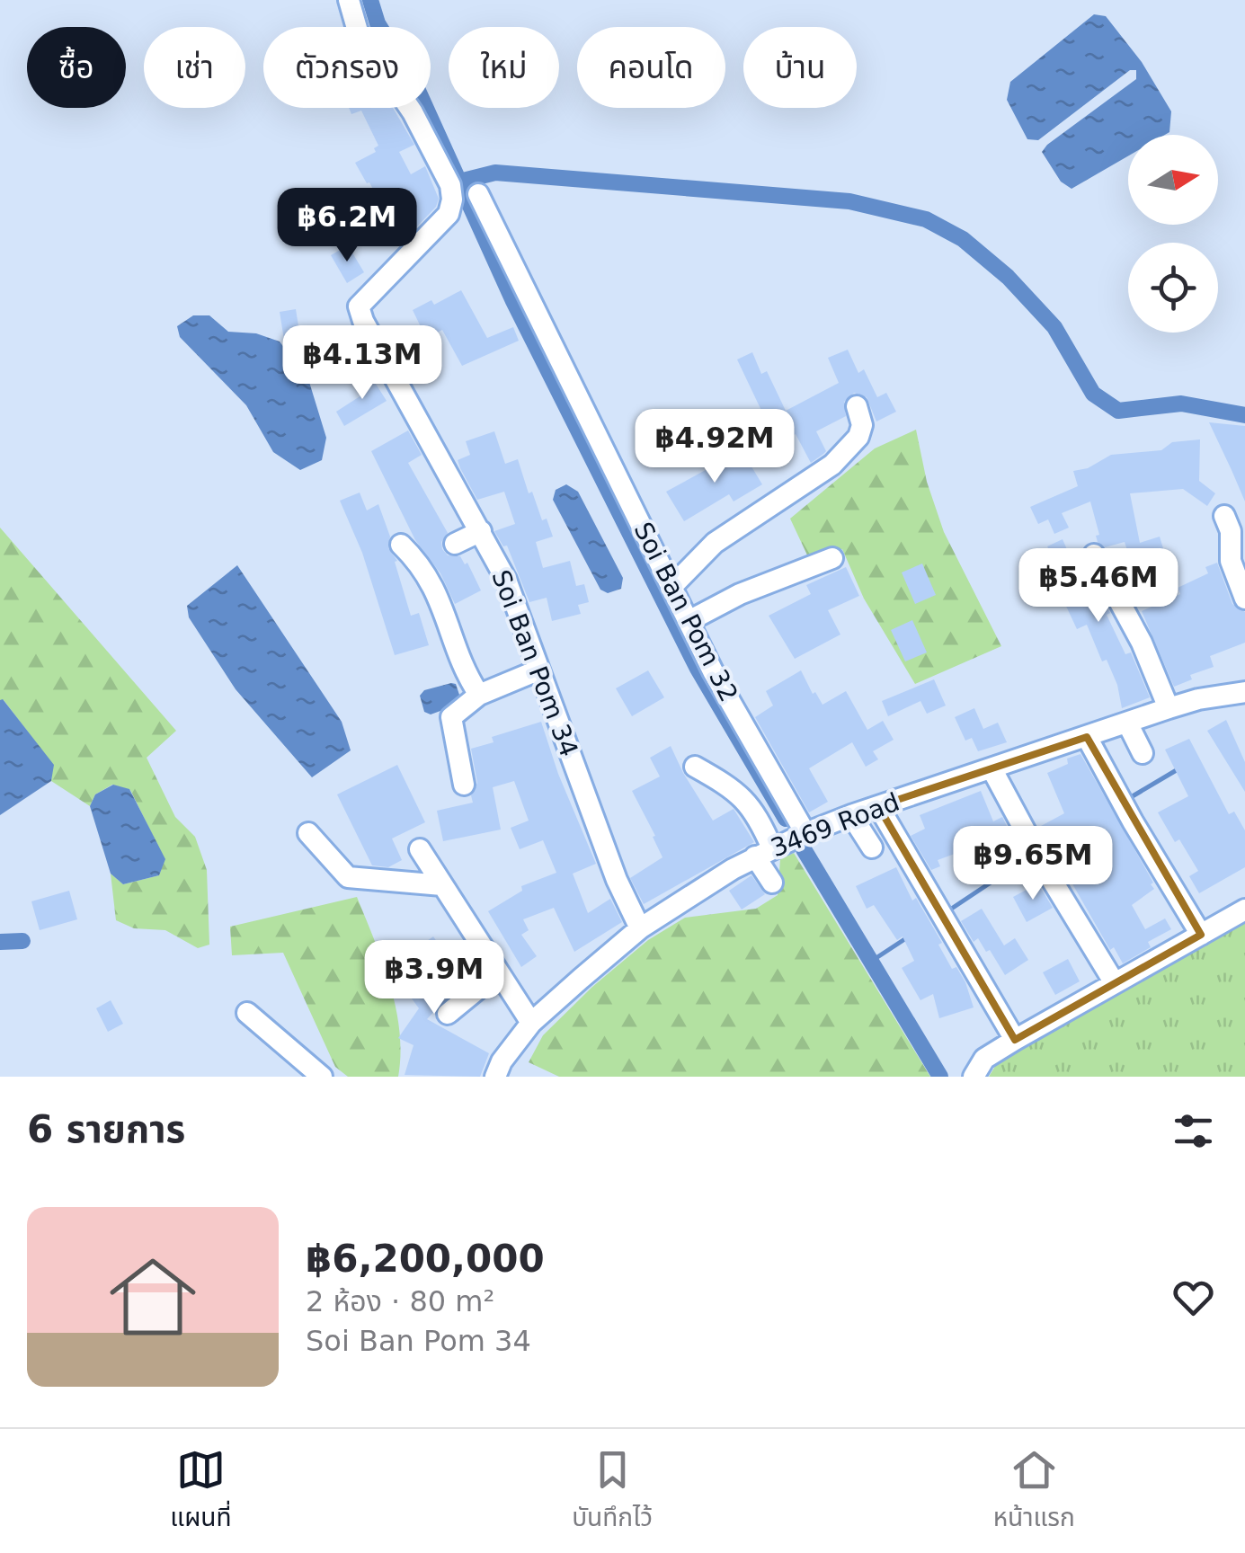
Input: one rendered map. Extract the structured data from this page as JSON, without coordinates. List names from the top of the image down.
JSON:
{
  "streets": {
    "street": ["Soi Ban Pom 32", "Soi Ban Pom 34", "3469 Road"]
  },
  "crossings": [
    ["Soi Ban Pom 32", "3469 Road"],
    ["Soi Ban Pom 34", "3469 Road"]
  ],
  "north": "right",
  "page": {
    "chip": [
      "ซื้อ",
      "เช่า",
      "ตัวกรอง",
      "ใหม่",
      "คอนโด",
      "บ้าน"
    ],
    "price": [
      "฿6.2M",
      "฿4.13M",
      "฿4.92M",
      "฿5.46M",
      "฿9.65M",
      "฿3.9M"
    ],
    "heading": "6 รายการ",
    "list": [
      {
        "name": "฿6,200,000",
        "note": "2 ห้อง · 80 m² · Soi Ban Pom 34"
      }
    ],
    "tabs": ["แผนที่", "บันทึกไว้", "หน้าแรก"]
  }
}
